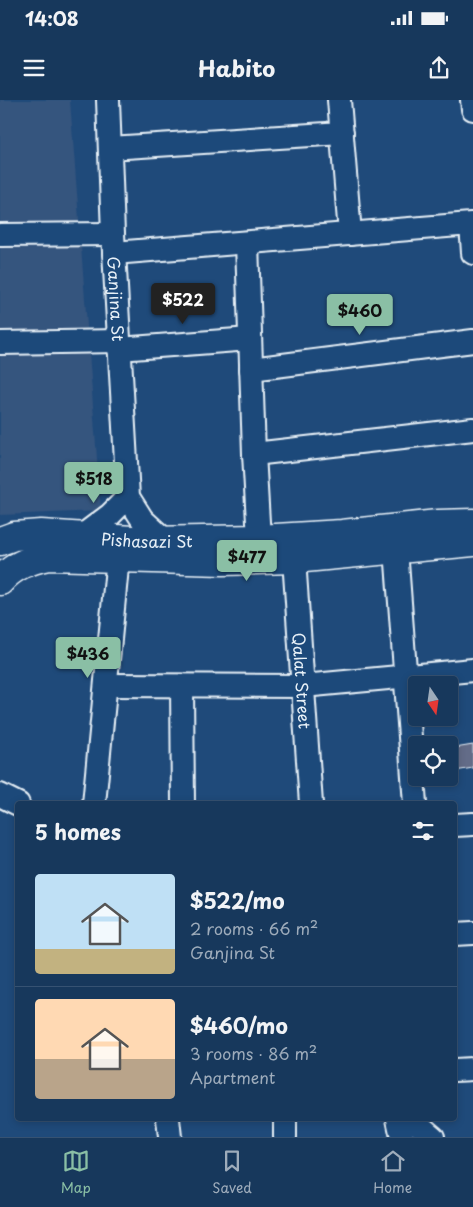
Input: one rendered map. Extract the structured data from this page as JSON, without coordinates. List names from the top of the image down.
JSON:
{
  "streets": {
    "main road": ["Pishasazi St"],
    "street": ["Ganjina St", "Qalat Street"]
  },
  "crossings": [
    ["Ganjina St", "Pishasazi St"],
    ["Pishasazi St", "Qalat Street"]
  ],
  "north": "bottom",
  "page": {
    "status": "14:08",
    "header": "Habito",
    "price": [
      "$522",
      "$460",
      "$518",
      "$477",
      "$436"
    ],
    "heading": "5 homes",
    "list": [
      {
        "name": "$522/mo",
        "note": "2 rooms · 66 m² · Ganjina St"
      },
      {
        "name": "$460/mo",
        "note": "3 rooms · 86 m² · Apartment"
      }
    ],
    "tabs": ["Map", "Saved", "Home"]
  }
}
